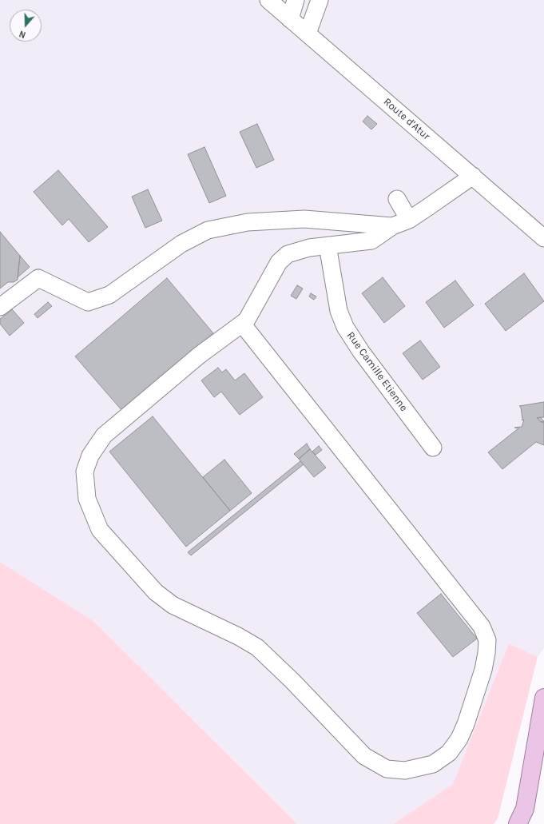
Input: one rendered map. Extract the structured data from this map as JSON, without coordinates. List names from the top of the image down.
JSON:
{
  "streets": {
    "street": ["Route d'Atur", "Rue Camille Etienne"]
  },
  "north": "bottom"
}
